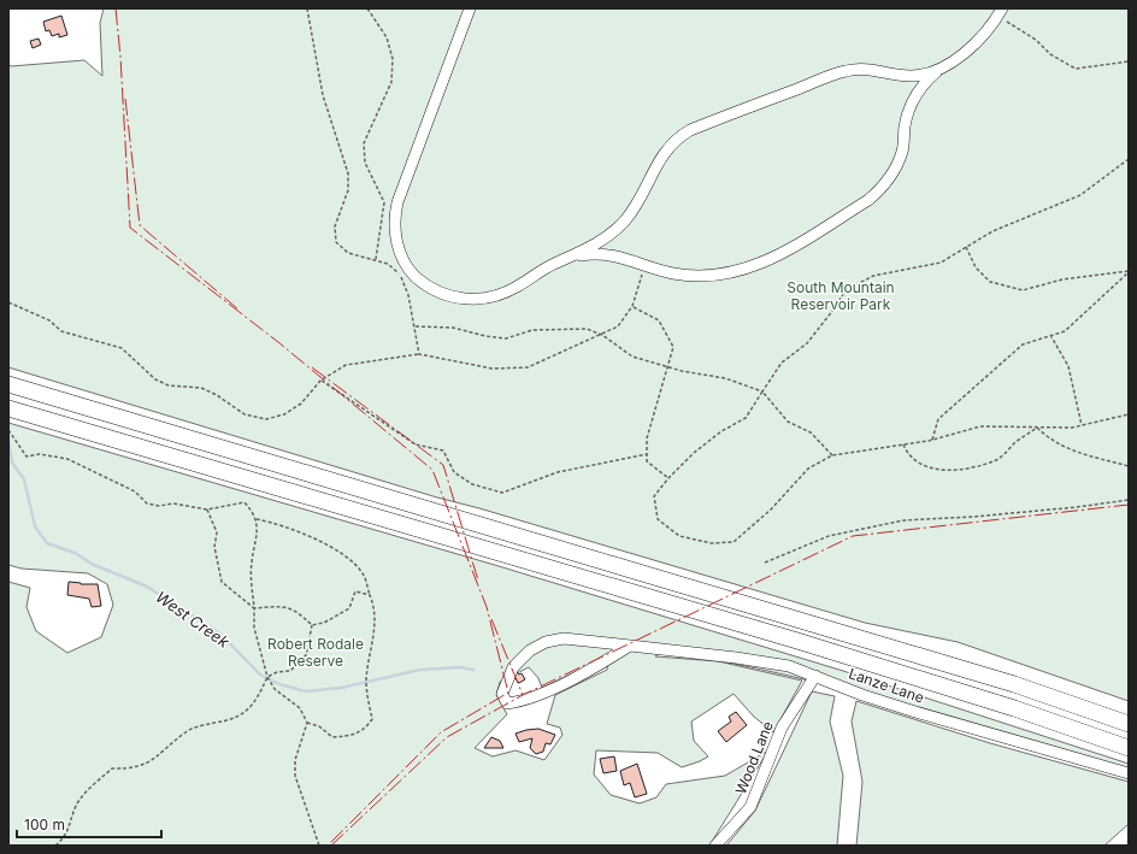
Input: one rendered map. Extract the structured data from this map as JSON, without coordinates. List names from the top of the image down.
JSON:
{
  "streets": {
    "street": ["Lanze Lane", "Wood Lane"]
  },
  "crossings": [
    ["Lanze Lane", "Wood Lane"]
  ],
  "water": ["West Creek"],
  "parks": ["South Mountain Reservoir Park", "Robert Rodale Reserve"],
  "scale_bar": "100 m"
}
